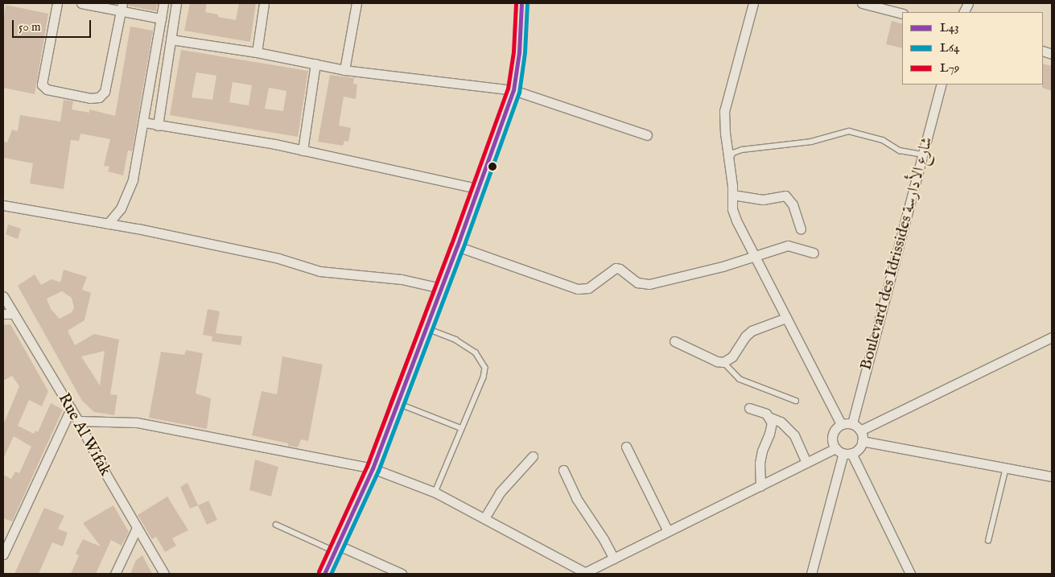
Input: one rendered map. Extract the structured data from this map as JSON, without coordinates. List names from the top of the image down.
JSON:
{
  "streets": {
    "street": ["Boulevard des Idrissides شارع الأدارسة", "Rue Al Wifak"]
  },
  "lines": ["transit line L43", "transit line L64", "transit line L79"],
  "legend": ["L43", "L64", "L79"],
  "scale_bar": "50 m"
}
